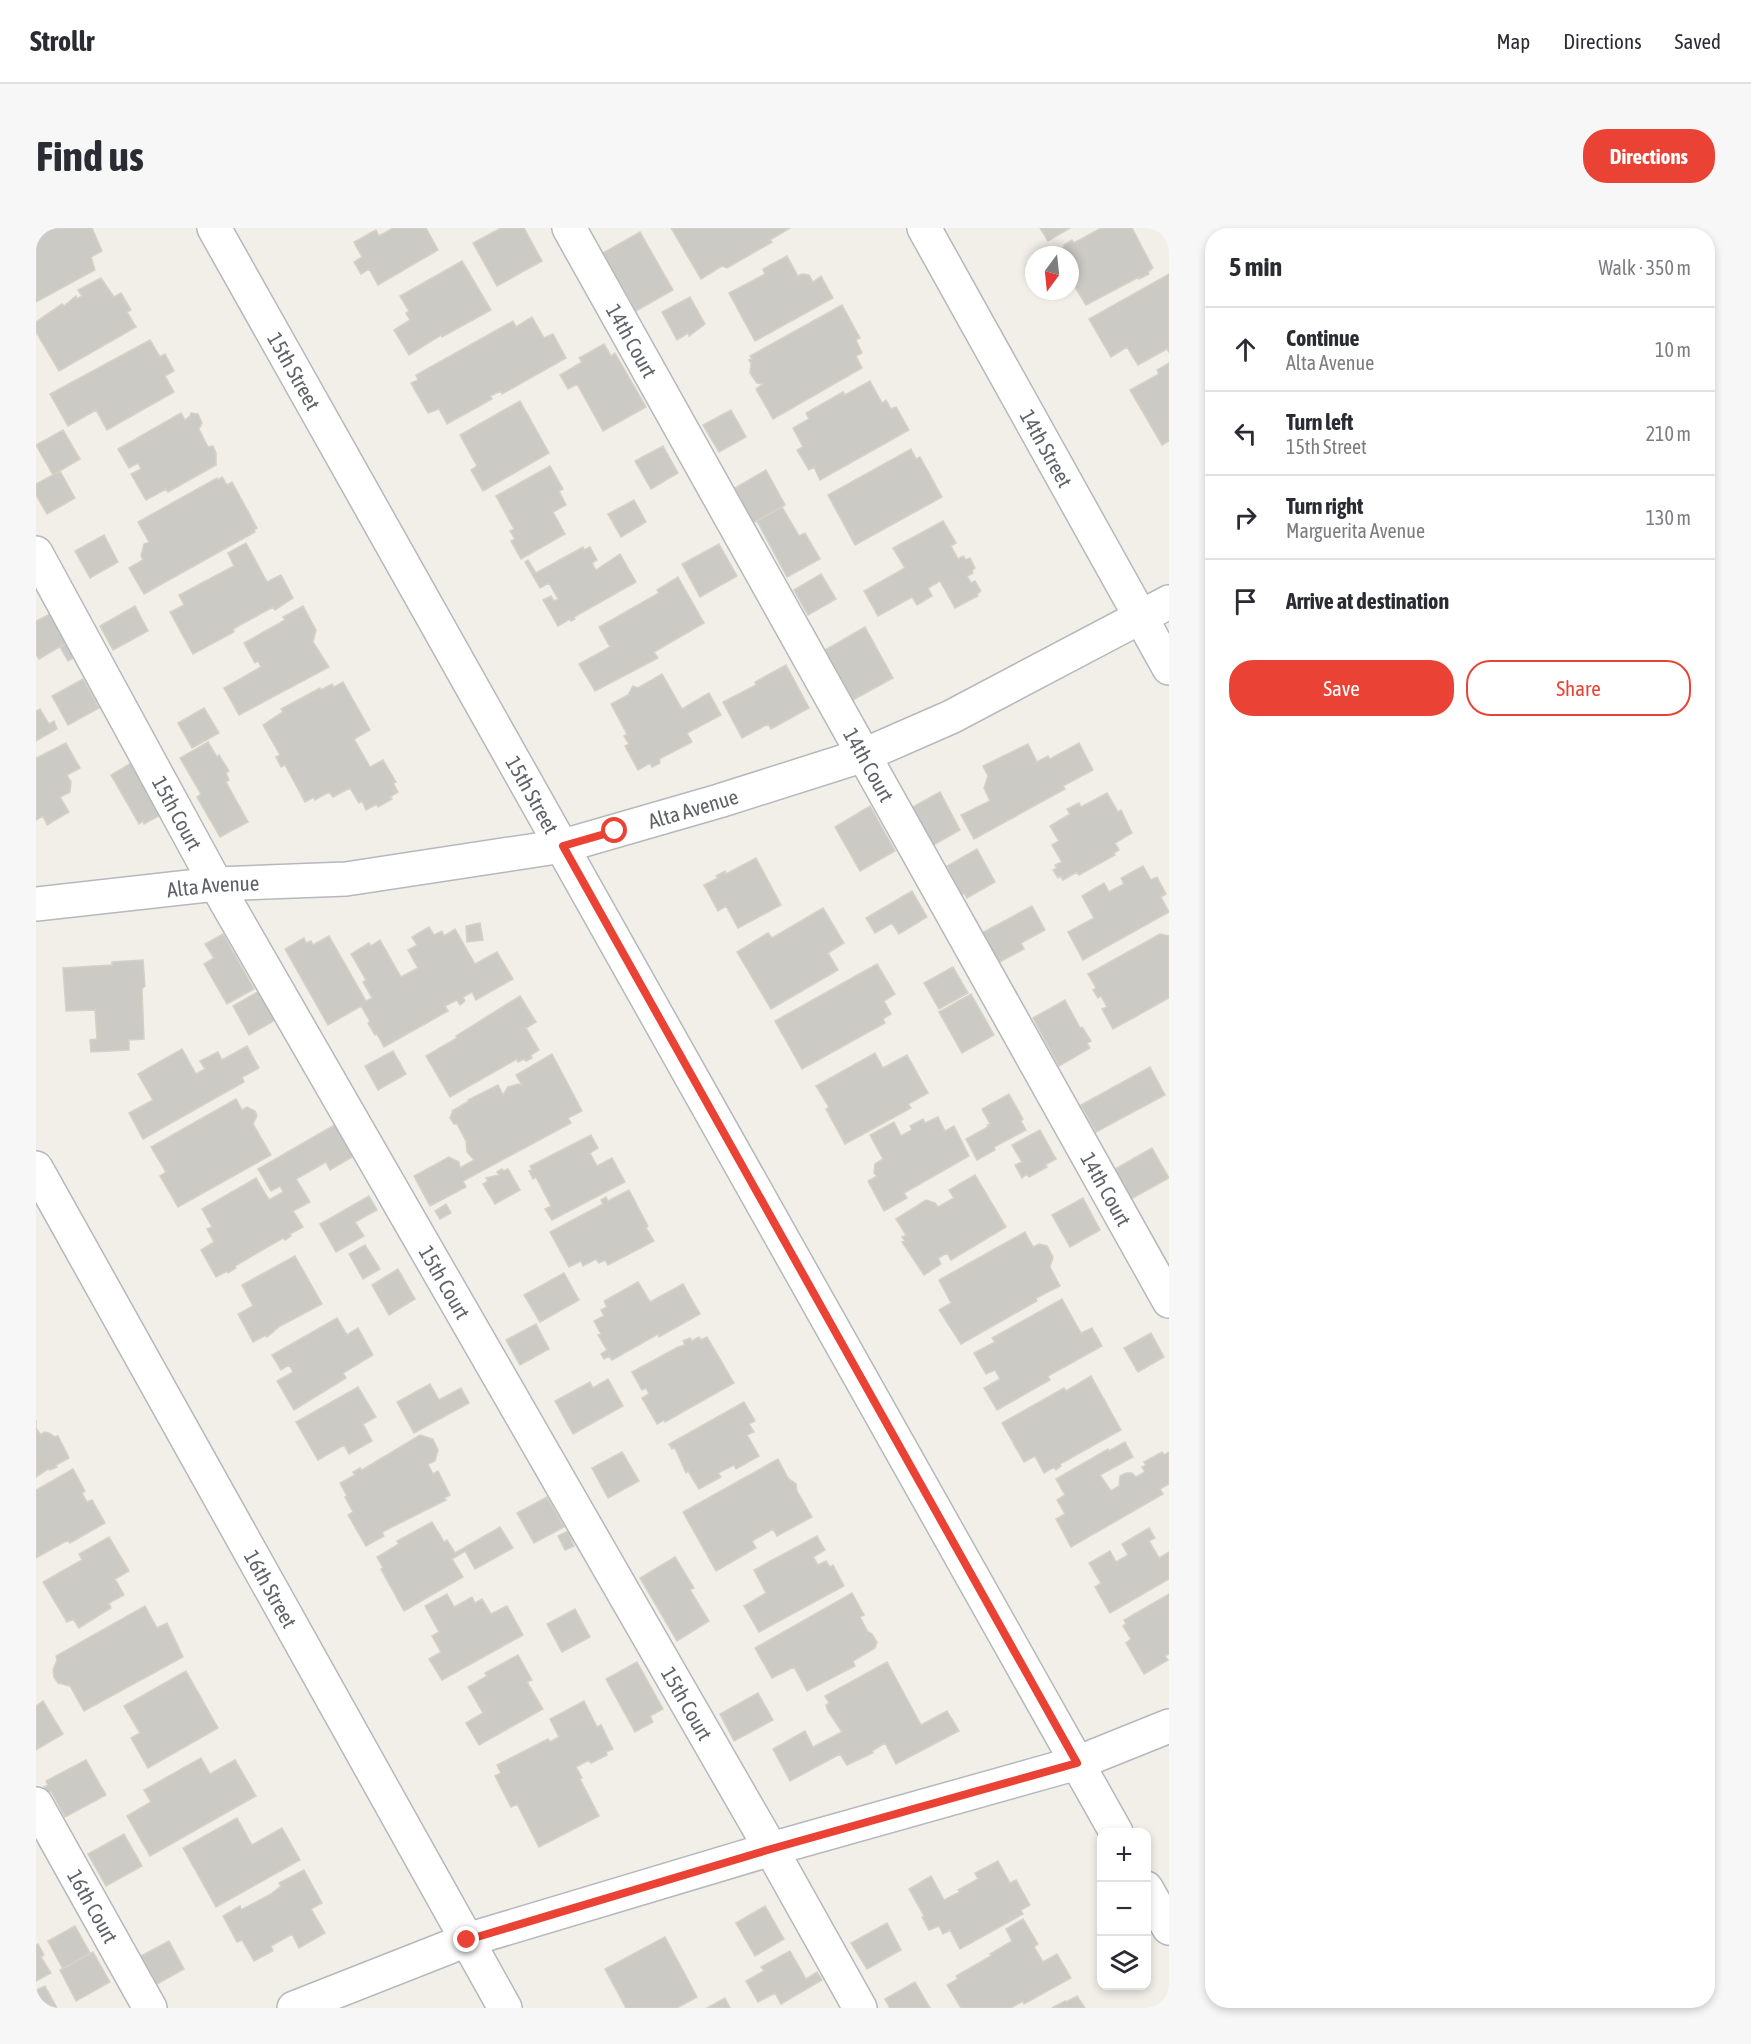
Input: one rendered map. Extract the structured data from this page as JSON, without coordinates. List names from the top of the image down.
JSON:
{
  "streets": {
    "street": [
      "14th Court",
      "15th Street",
      "14th Street",
      "Alta Avenue",
      "15th Court",
      "16th Street",
      "16th Court"
    ]
  },
  "crossings": [
    ["14th Court", "Alta Avenue"],
    ["15th Street", "Alta Avenue"],
    ["14th Street", "Alta Avenue"],
    ["Alta Avenue", "15th Court"]
  ],
  "north": "bottom",
  "page": {
    "header": "Strollr",
    "nav": ["Map", "Directions", "Saved"],
    "buttons": [
      "Directions",
      ["Save", "Share"]
    ],
    "title": "Find us",
    "heading": ["5 min", "Walk · 350 m"],
    "list": [
      ["Continue", "Alta Avenue", "10 m"],
      ["Turn left", "15th Street", "210 m"],
      ["Turn right", "Marguerita Avenue", "130 m"],
      "Arrive at destination"
    ],
    "map_buttons": ["+", "−"]
  }
}
